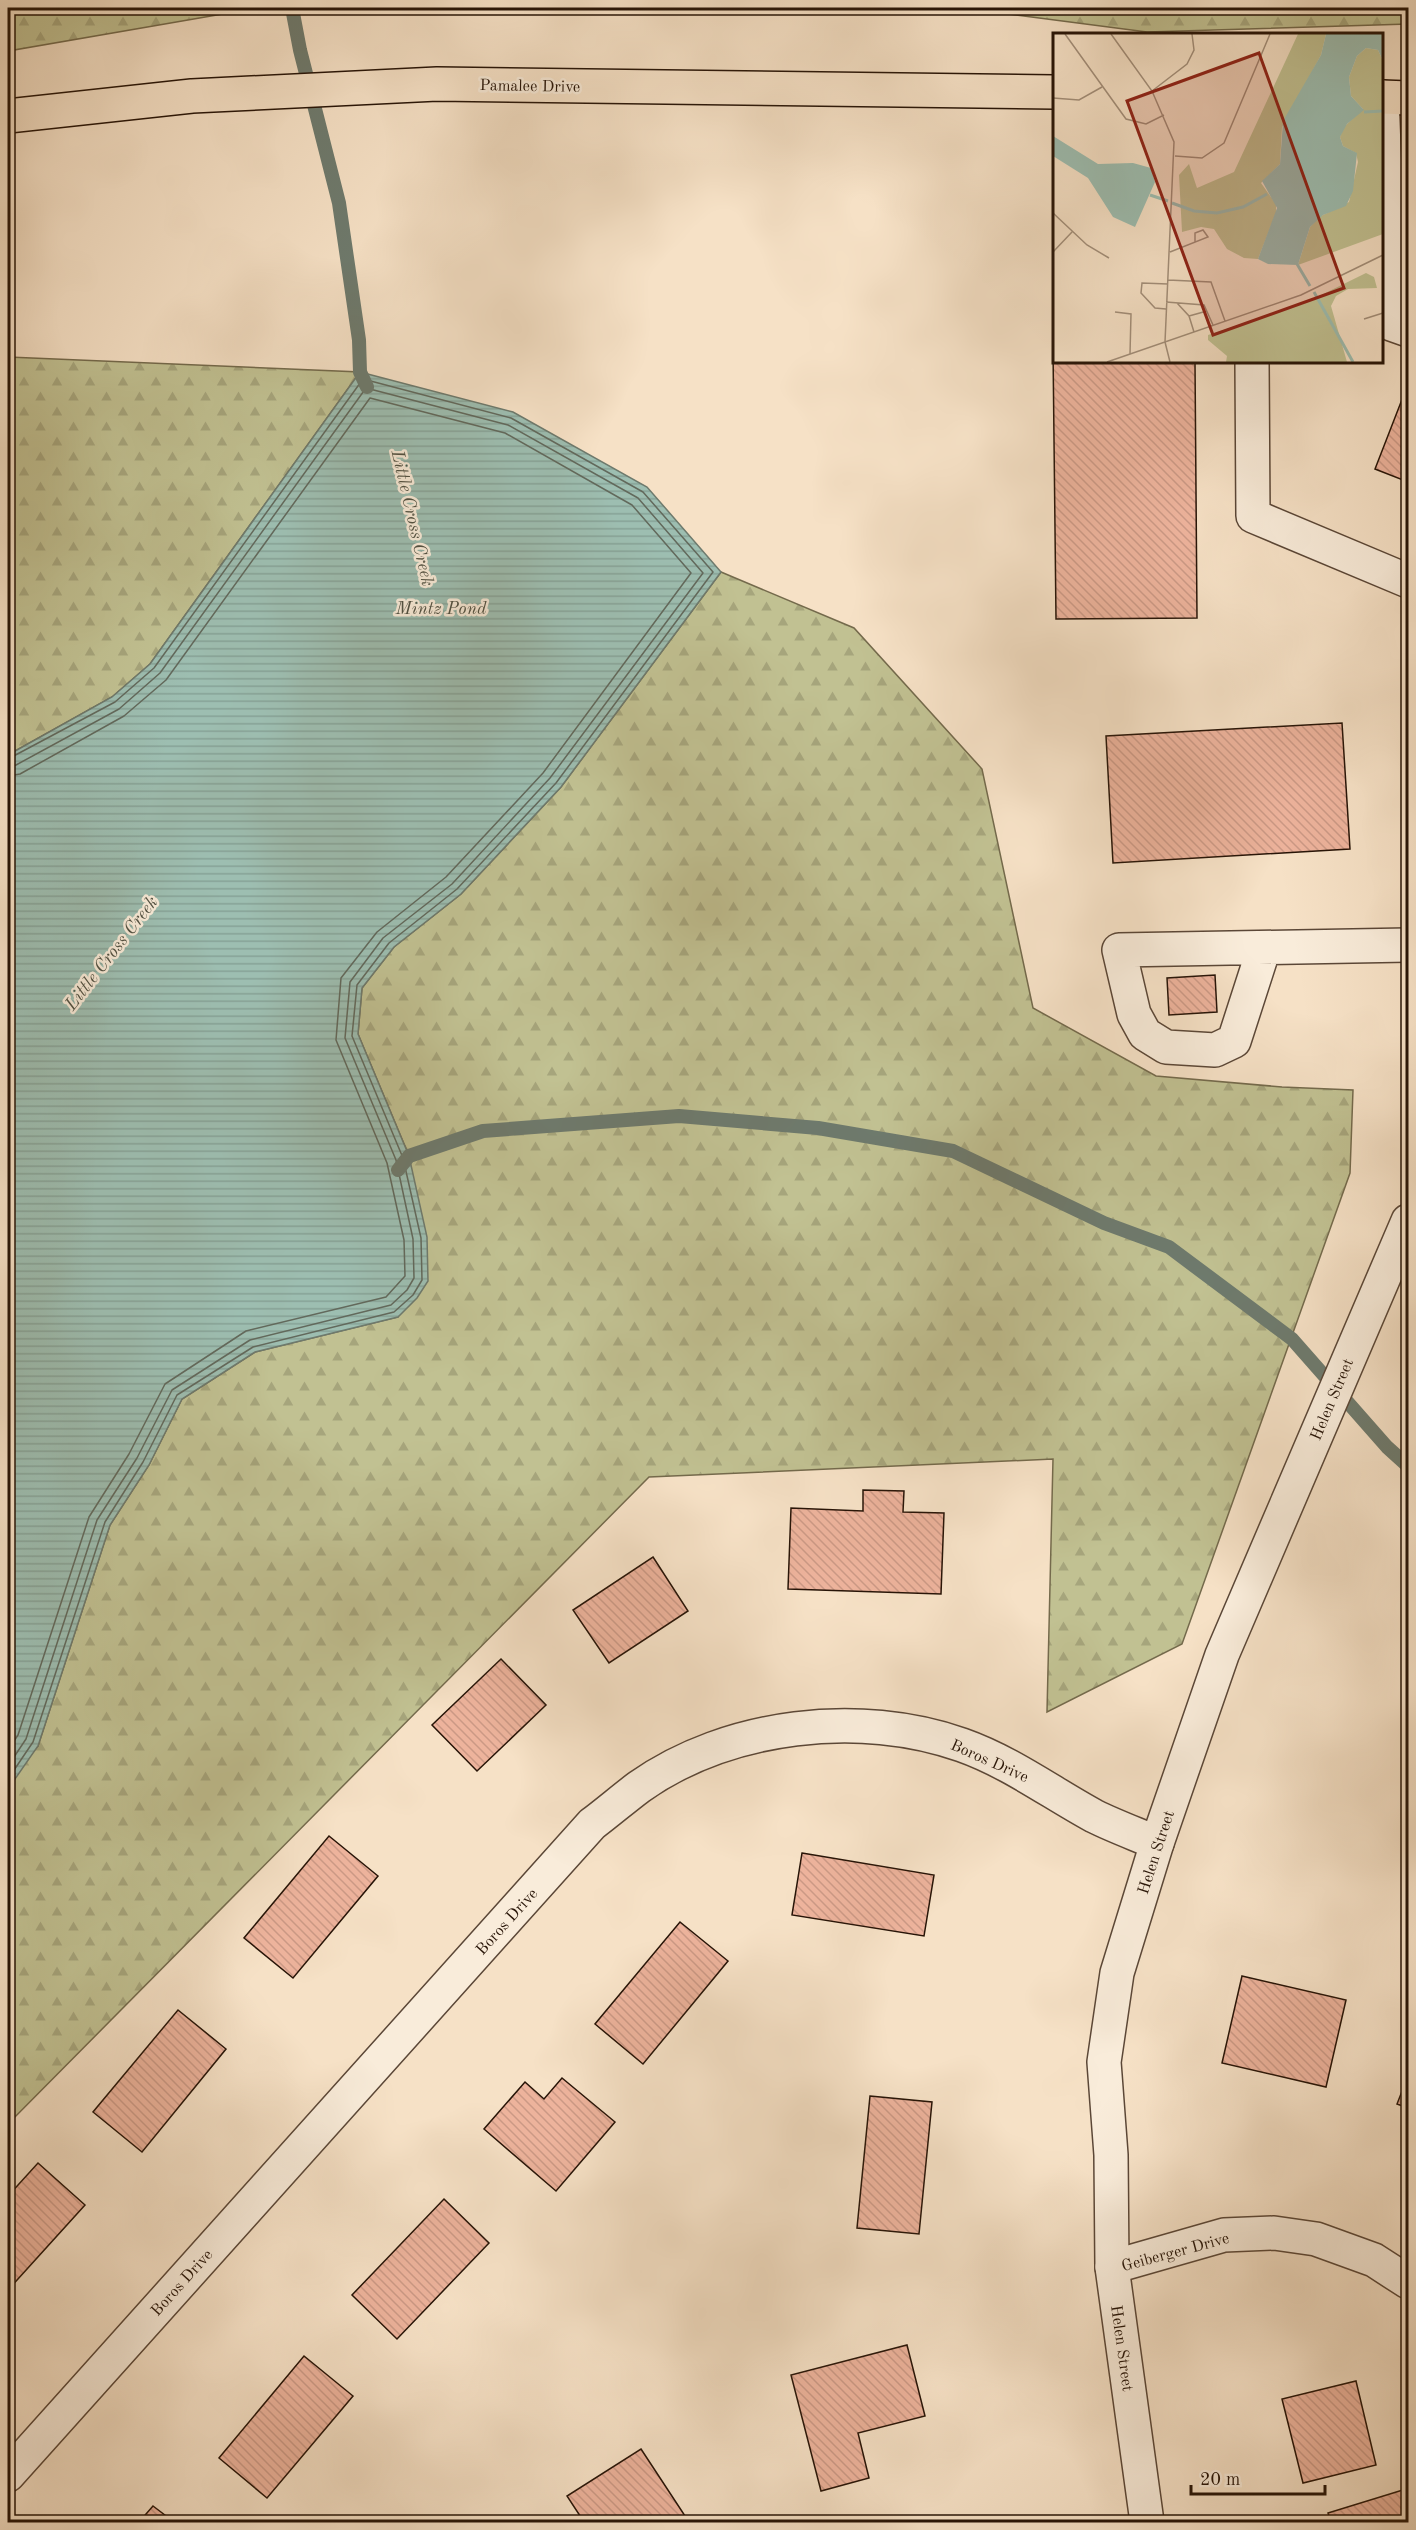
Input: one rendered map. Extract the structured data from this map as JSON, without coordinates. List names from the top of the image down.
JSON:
{
  "streets": {
    "main road": ["Pamalee Drive"],
    "street": ["Helen Street", "Boros Drive", "Geiberger Drive"]
  },
  "crossings": [
    ["Helen Street", "Boros Drive"],
    ["Helen Street", "Geiberger Drive"]
  ],
  "water": ["Little Cross Creek", "Mintz Pond"],
  "scale_bar": "20 m"
}
